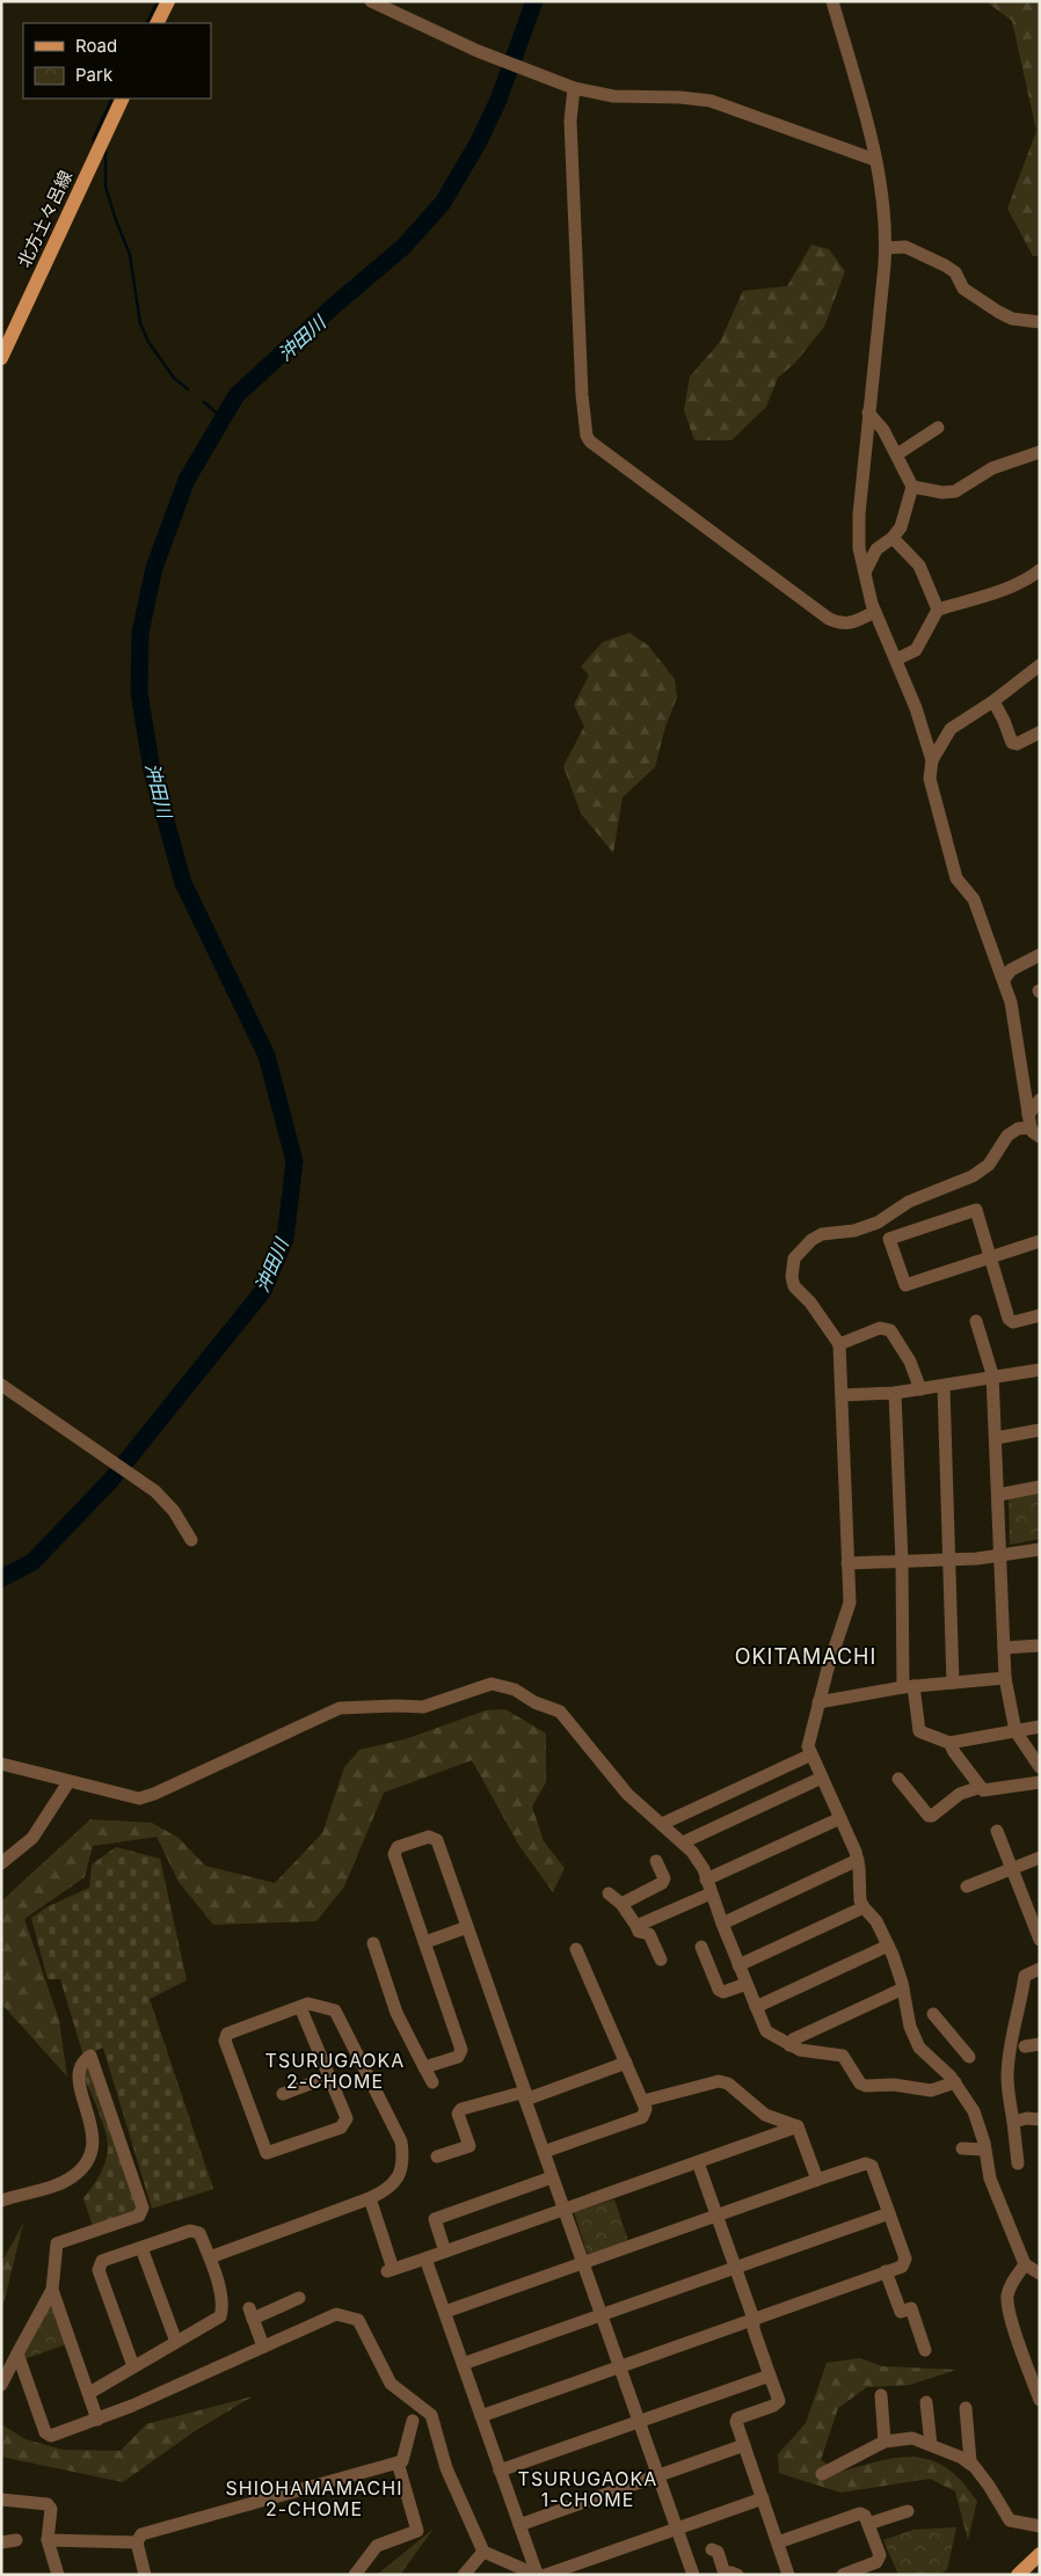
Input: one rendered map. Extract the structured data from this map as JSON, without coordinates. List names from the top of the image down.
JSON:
{
  "streets": {
    "main road": ["北方土々呂線"]
  },
  "districts": [
    "OKITAMACHI",
    "TSURUGAOKA 2-CHOME",
    "TSURUGAOKA 1-CHOME",
    "SHIOHAMAMACHI 2-CHOME"
  ],
  "water": ["沖田川"],
  "legend": ["Road", "Park"]
}
